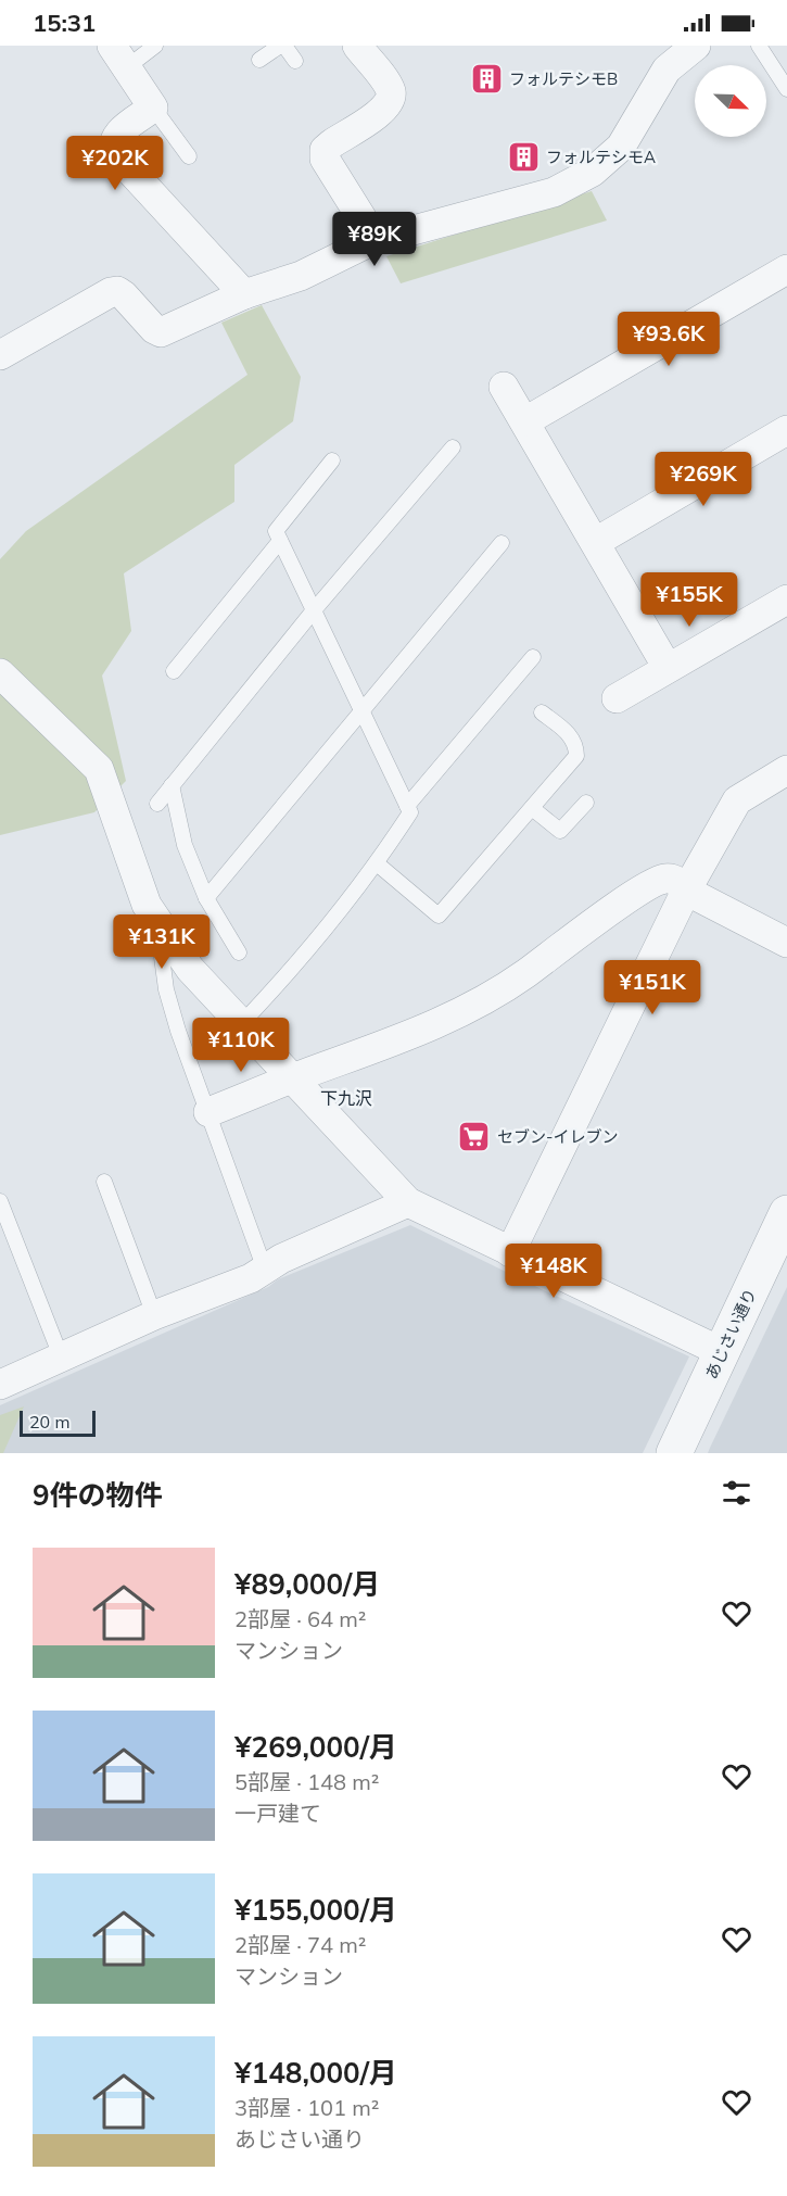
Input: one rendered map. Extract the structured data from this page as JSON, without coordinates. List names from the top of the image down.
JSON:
{
  "streets": {
    "street": ["あじさい通り"]
  },
  "districts": ["下九沢"],
  "places": {
    "building": ["フォルテシモB", "フォルテシモA"],
    "supermarket": ["セブン-イレブン"]
  },
  "scale_bar": "20 m",
  "north": "bottom right",
  "page": {
    "status": "15:31",
    "price": [
      "¥202K",
      "¥89K",
      "¥93.6K",
      "¥269K",
      "¥155K",
      "¥131K",
      "¥151K",
      "¥110K",
      "¥148K"
    ],
    "scale": "20 m",
    "heading": "9件の物件",
    "list": [
      {
        "name": "¥89,000/月",
        "note": "2部屋 · 64 m² · マンション"
      },
      {
        "name": "¥269,000/月",
        "note": "5部屋 · 148 m² · 一戸建て"
      },
      {
        "name": "¥155,000/月",
        "note": "2部屋 · 74 m² · マンション"
      },
      {
        "name": "¥148,000/月",
        "note": "3部屋 · 101 m² · あじさい通り"
      }
    ]
  }
}
